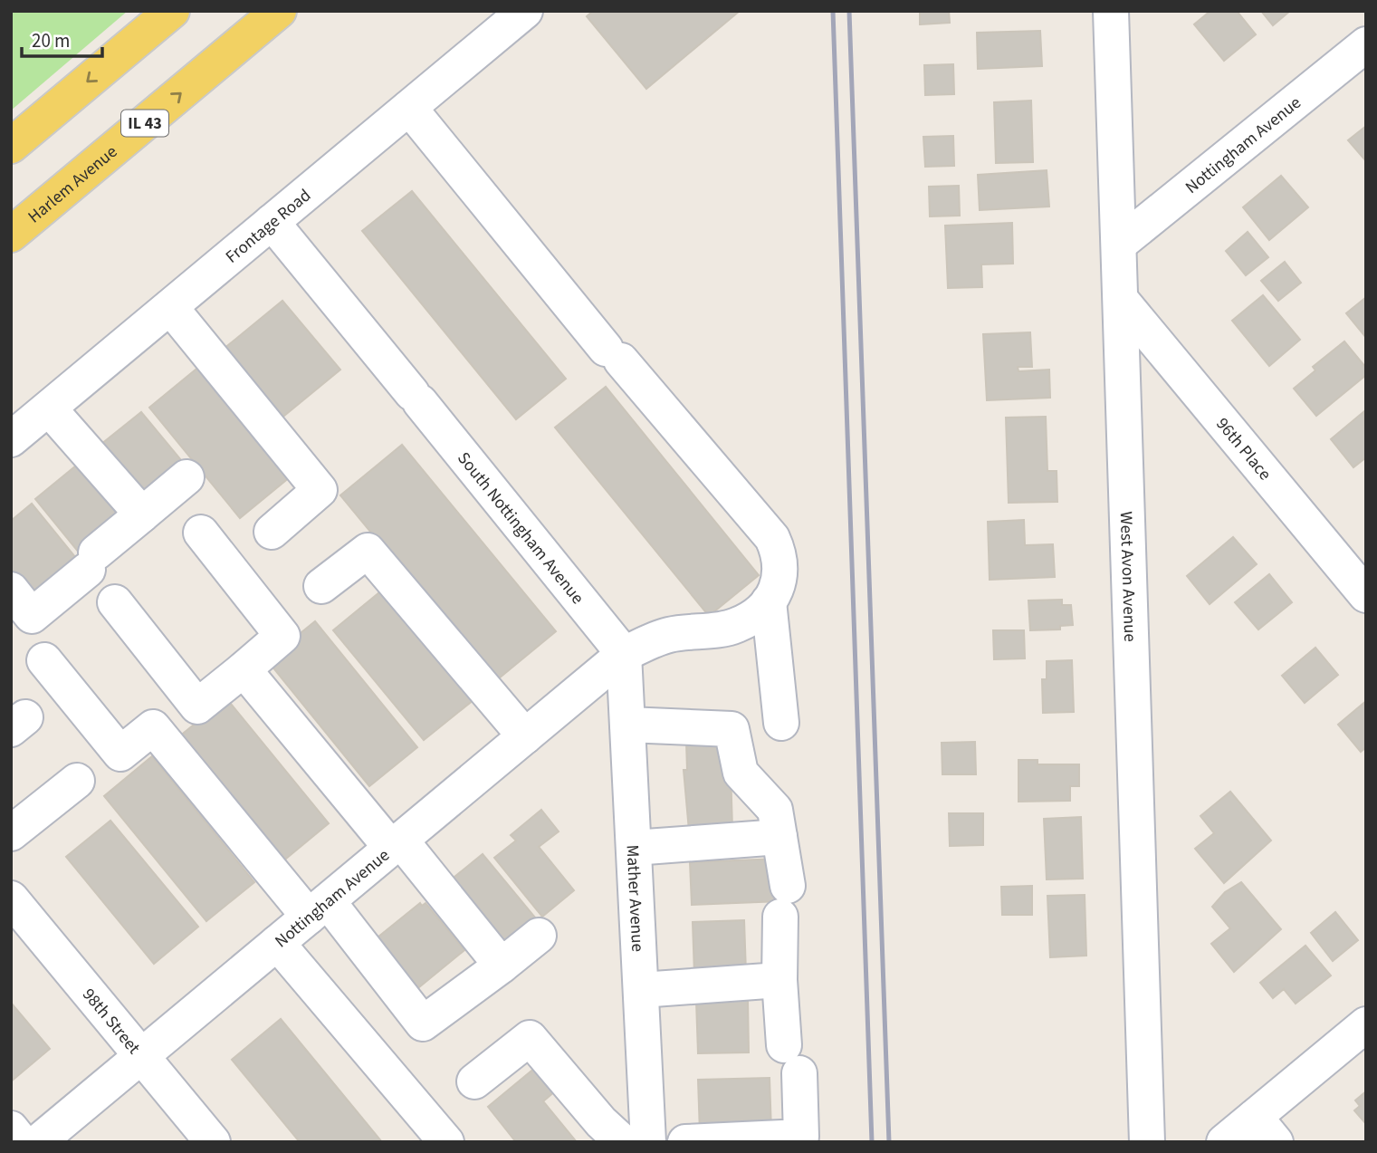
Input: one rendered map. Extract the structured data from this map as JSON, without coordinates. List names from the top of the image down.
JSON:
{
  "streets": {
    "main road": ["IL 43", "Harlem Avenue"],
    "street": [
      "Nottingham Avenue",
      "Frontage Road",
      "96th Place",
      "South Nottingham Avenue",
      "West Avon Avenue",
      "Mather Avenue",
      "98th Street"
    ]
  },
  "crossings": [
    ["Nottingham Avenue", "South Nottingham Avenue"],
    ["Nottingham Avenue", "West Avon Avenue"],
    ["Nottingham Avenue", "Mather Avenue"],
    ["Nottingham Avenue", "98th Street"],
    ["Frontage Road", "South Nottingham Avenue"],
    ["96th Place", "West Avon Avenue"],
    ["South Nottingham Avenue", "Mather Avenue"]
  ],
  "scale_bar": "20 m"
}
